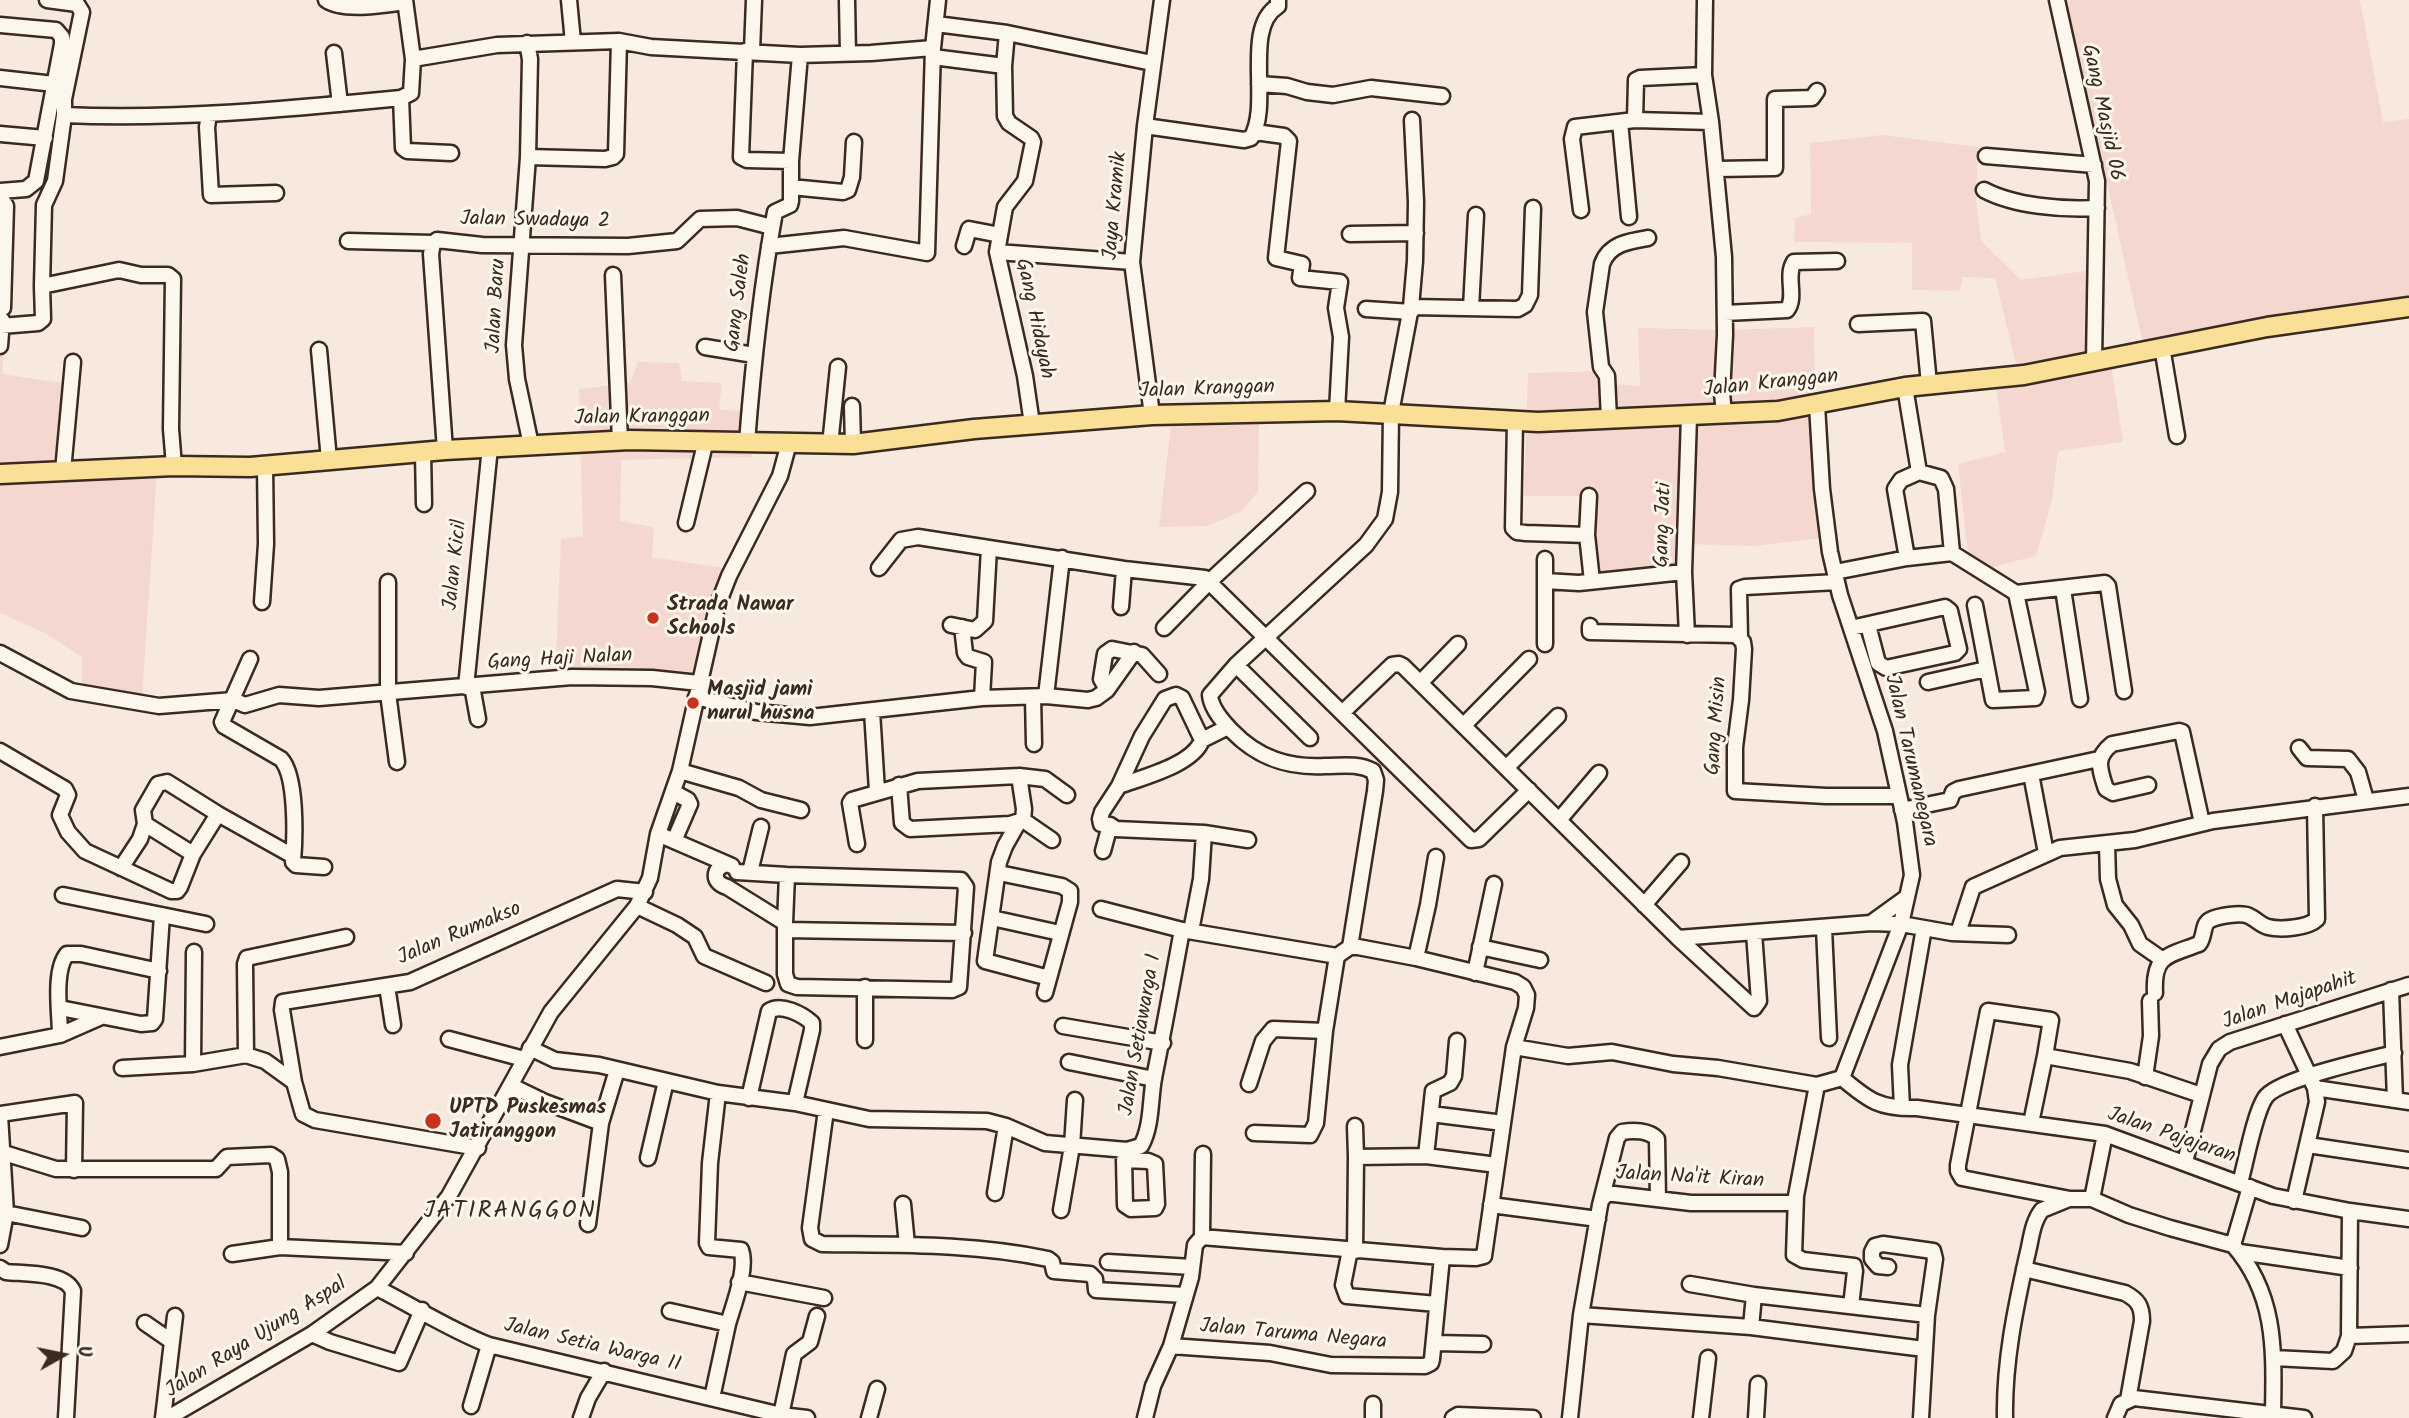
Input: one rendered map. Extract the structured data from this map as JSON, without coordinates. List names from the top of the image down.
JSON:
{
  "streets": {
    "main road": ["Jalan Kranggan"],
    "street": [
      "Gang Masjid 06",
      "Jaya Kramik",
      "Jalan Swadaya 2",
      "Gang Saleh",
      "Jalan Baru",
      "Gang Hidayah",
      "Gang Jati",
      "Jalan Kicil",
      "Gang Haji Nalan",
      "Gang Misin",
      "Jalan Tarumanegara",
      "Jalan Rumakso",
      "Jalan Majapahit",
      "Jalan Setiawarga 1",
      "Jalan Pajajaran",
      "Jalan Na'it Kiran",
      "Jalan Taruma Negara",
      "Jalan Raya Ujung Aspal",
      "Jalan Setia Warga II"
    ]
  },
  "crossings": [
    ["Gang Masjid 06", "Jalan Kranggan"],
    ["Jaya Kramik", "Jalan Kranggan"],
    ["Jalan Swadaya 2", "Jalan Baru"],
    ["Jalan Swadaya 2", "Jalan Kranggan"],
    ["Gang Saleh", "Jalan Kranggan"],
    ["Jalan Baru", "Jalan Kranggan"],
    ["Gang Hidayah", "Jalan Kranggan"],
    ["Jalan Kranggan", "Gang Jati"],
    ["Jalan Kranggan", "Jalan Kicil"],
    ["Jalan Kranggan", "Jalan Tarumanegara"],
    ["Jalan Kranggan", "Jalan Raya Ujung Aspal"],
    ["Jalan Kicil", "Gang Haji Nalan"],
    ["Gang Haji Nalan", "Jalan Raya Ujung Aspal"],
    ["Gang Misin", "Jalan Tarumanegara"],
    ["Jalan Tarumanegara", "Jalan Pajajaran"],
    ["Jalan Rumakso", "Jalan Raya Ujung Aspal"],
    ["Jalan Majapahit", "Jalan Pajajaran"],
    ["Jalan Setiawarga 1", "Jalan Raya Ujung Aspal"],
    ["Jalan Raya Ujung Aspal", "Jalan Setia Warga II"]
  ],
  "districts": ["JATIRANGGON"],
  "places": ["Strada Nawar Schools", "Masjid jami nurul husna", "UPTD Puskesmas Jatiranggon"],
  "north": "right"
}
